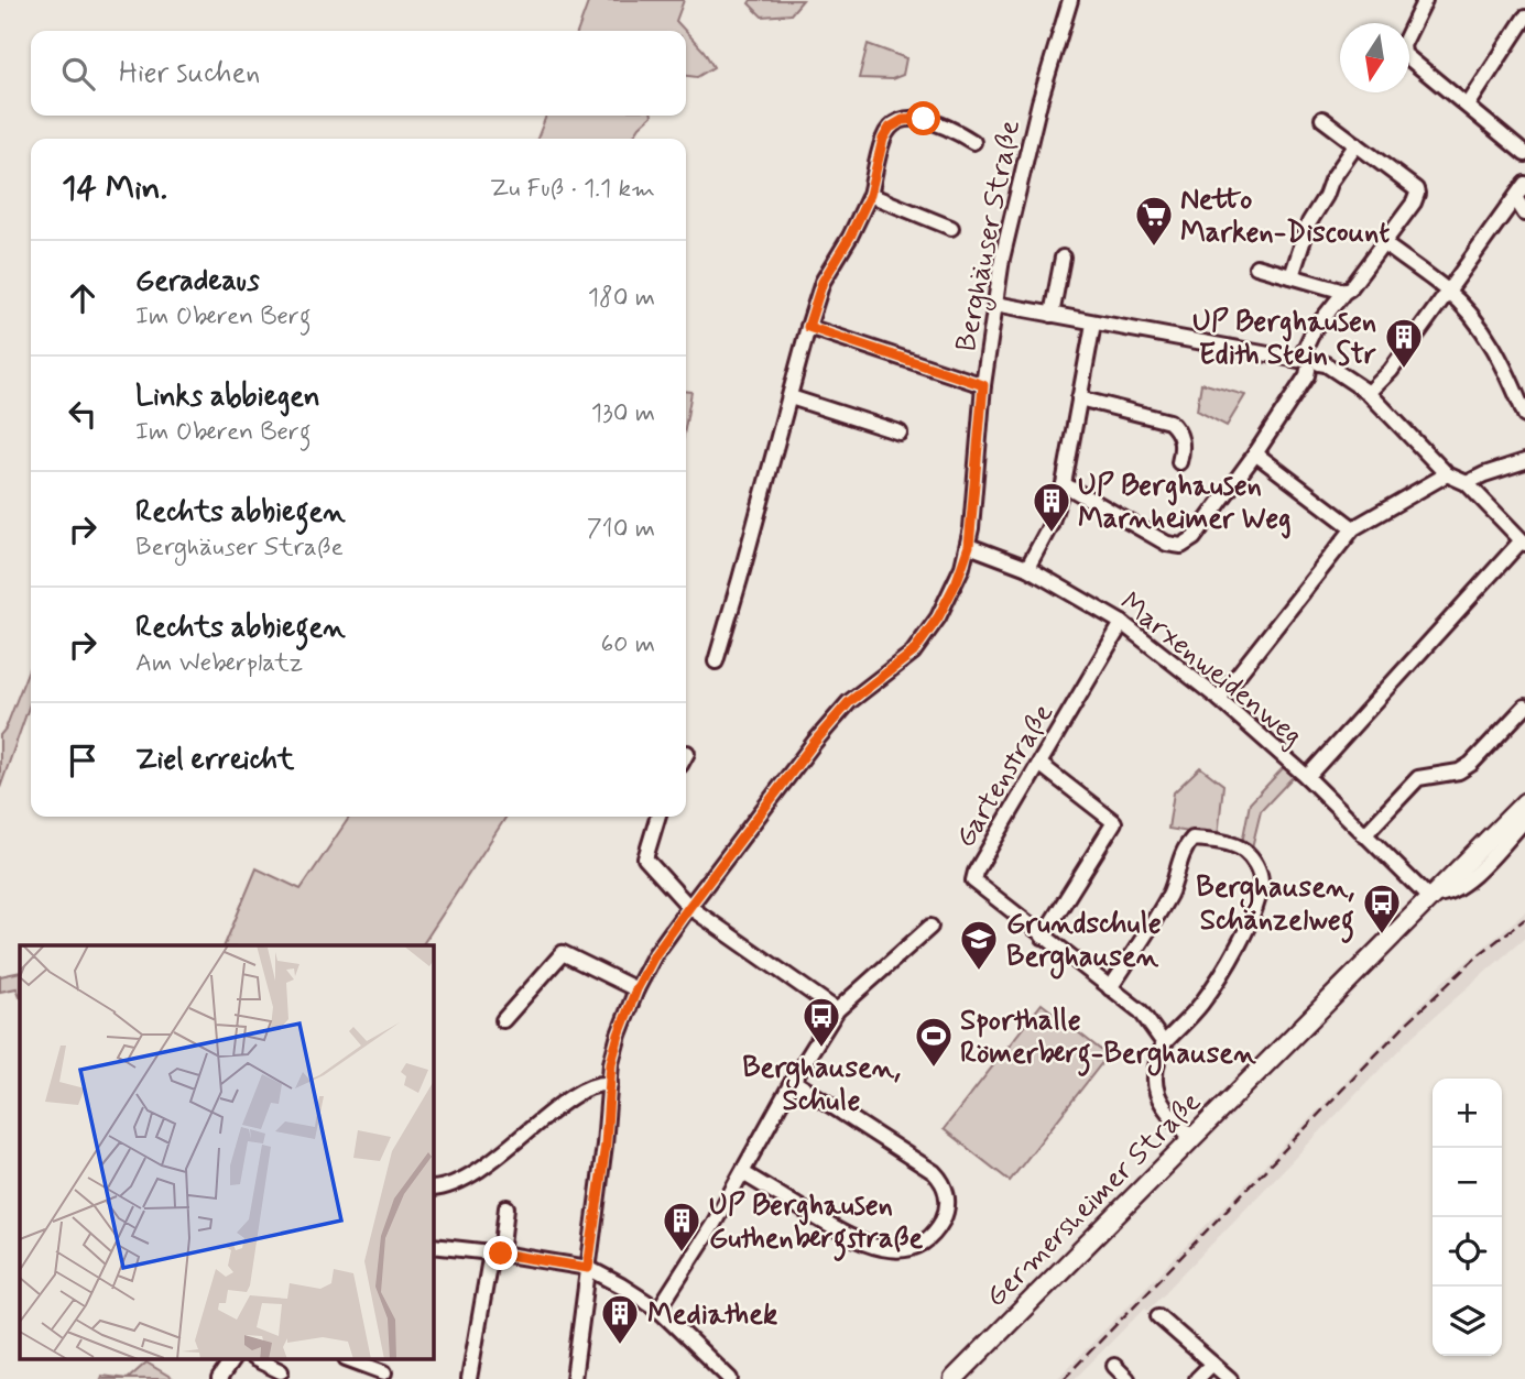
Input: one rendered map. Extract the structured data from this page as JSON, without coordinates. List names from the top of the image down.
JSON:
{
  "streets": {
    "main road": ["Germersheimer Straße"],
    "street": ["Berghäuser Straße", "Marxenweidenweg", "Gartenstraße"]
  },
  "crossings": [
    ["Berghäuser Straße", "Marxenweidenweg"],
    ["Marxenweidenweg", "Gartenstraße"],
    ["Marxenweidenweg", "Germersheimer Straße"]
  ],
  "places": {
    "supermarket": ["Netto Marken-Discount"],
    "building": [
      "UP Berghausen Edith Stein Str",
      "UP Berghausen Marnheimer Weg",
      "UP Berghausen Guthenbergstraße",
      "Mediathek"
    ],
    "bus stop": ["Berghausen, Schänzelweg", "Berghausen, Schule"],
    "school or university": ["Grundschule Berghausen"],
    "sports": ["Sporthalle Römerberg-Berghausen"]
  },
  "north": "bottom",
  "page": {
    "search": "Hier suchen",
    "heading": ["14 Min.", "Zu Fuß · 1.1 km"],
    "list": [
      ["Geradeaus", "Im Oberen Berg", "180 m"],
      ["Links abbiegen", "Im Oberen Berg", "130 m"],
      ["Rechts abbiegen", "Berghäuser Straße", "710 m"],
      ["Rechts abbiegen", "Am Weberplatz", "60 m"],
      "Ziel erreicht"
    ],
    "map_buttons": ["+", "−"]
  }
}
